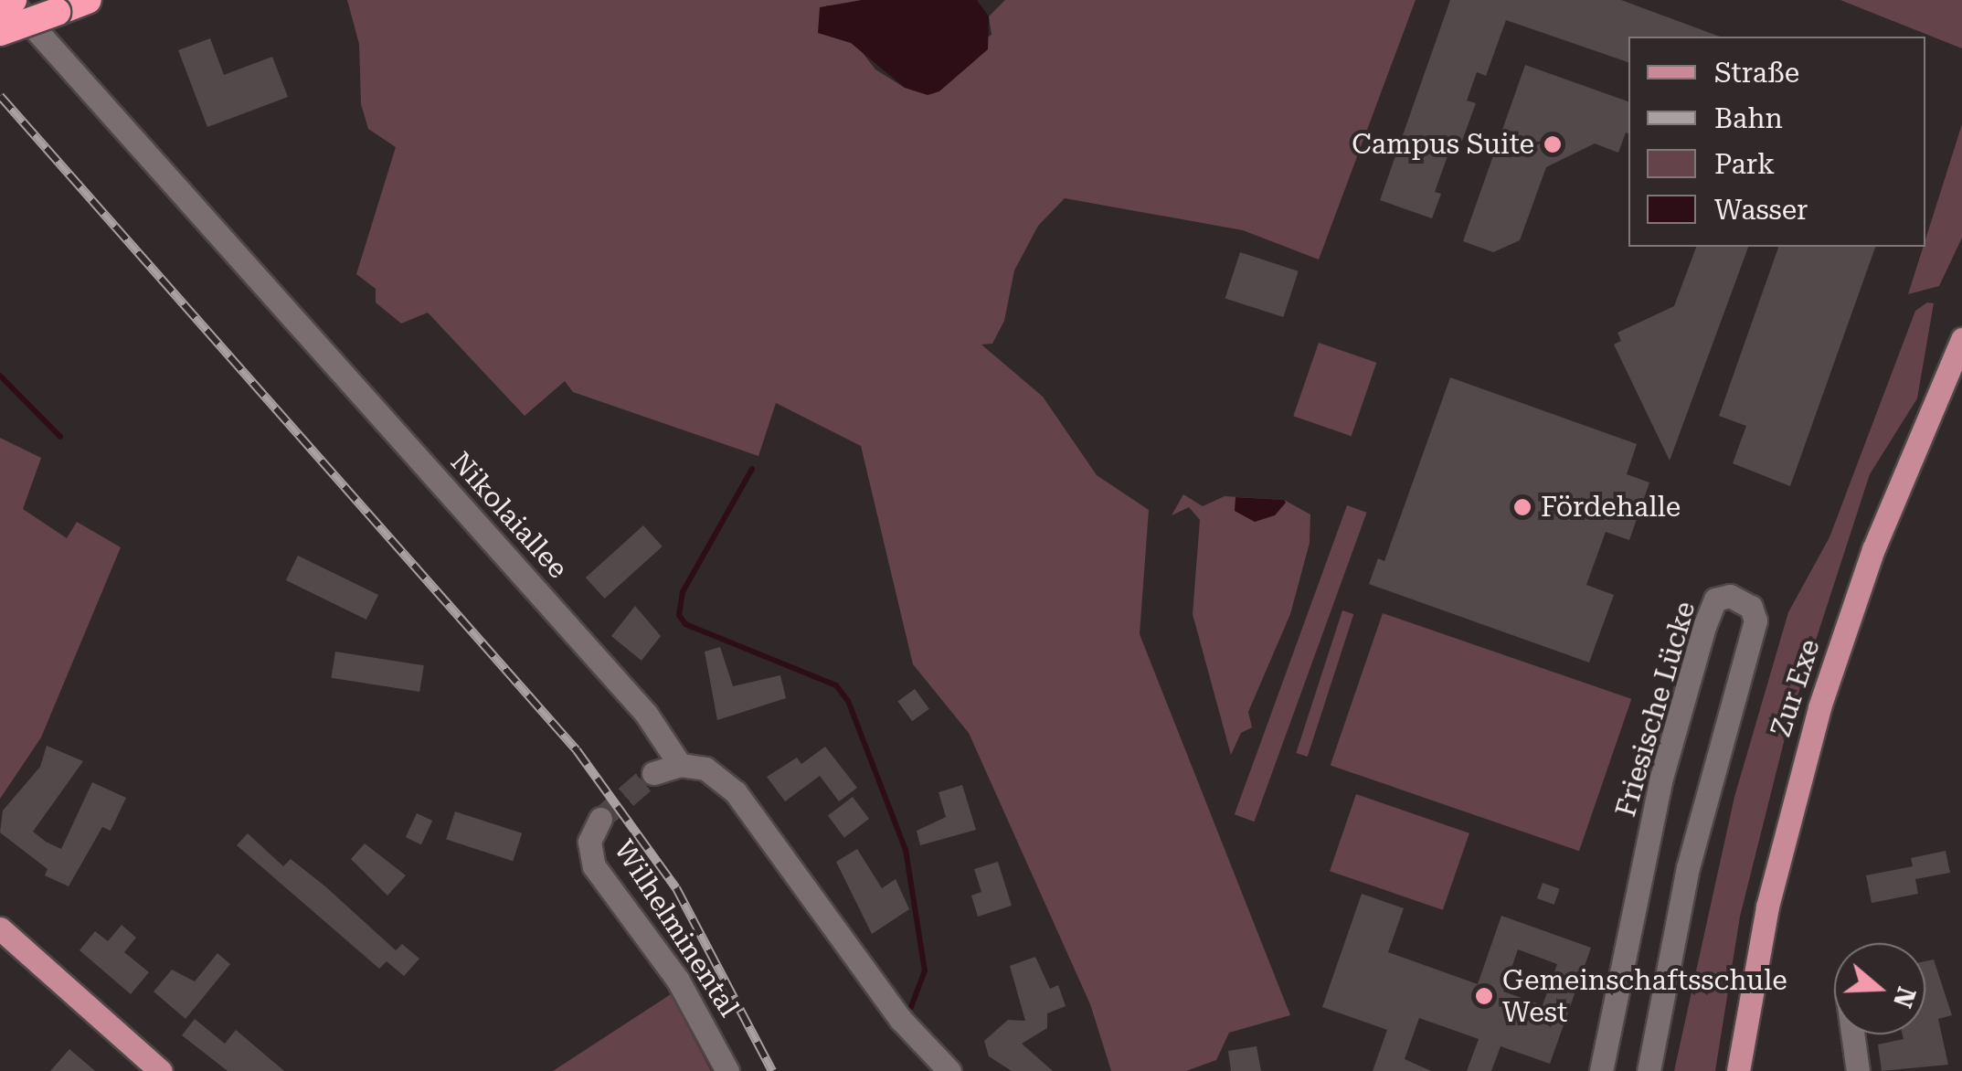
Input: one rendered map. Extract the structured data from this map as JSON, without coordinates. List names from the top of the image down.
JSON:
{
  "streets": {
    "main road": ["Zur Exe"],
    "street": ["Nikolaiallee", "Friesische Lücke", "Wilhelminental"]
  },
  "places": ["Campus Suite", "Fördehalle", "Gemeinschaftsschule West"],
  "legend": [
    "Straße",
    "Bahn",
    "Park",
    "Wasser"
  ],
  "north": "right"
}
